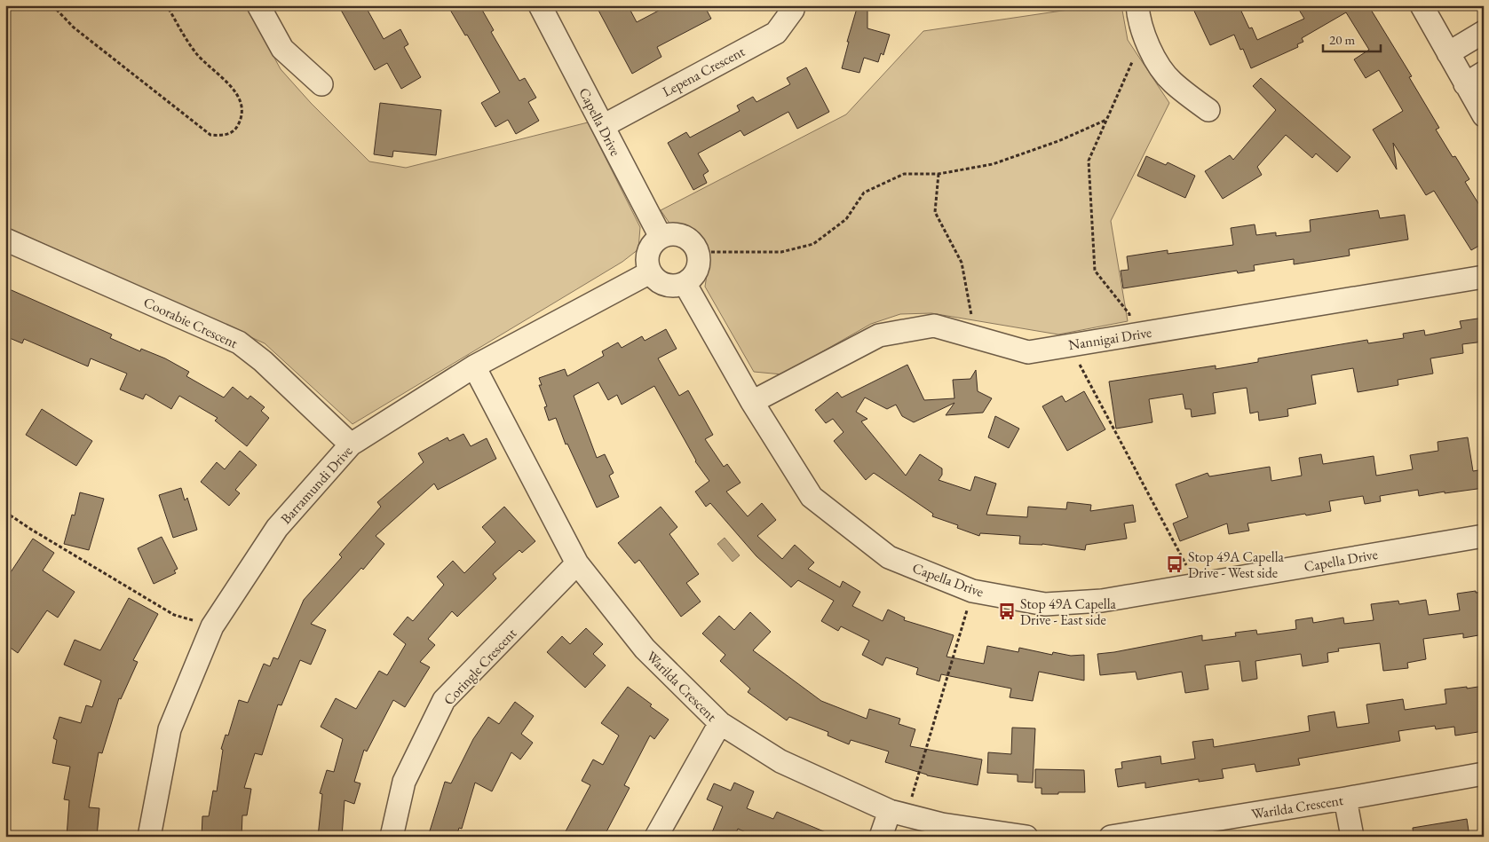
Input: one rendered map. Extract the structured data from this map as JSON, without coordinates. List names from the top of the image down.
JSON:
{
  "streets": {
    "street": [
      "Lepena Crescent",
      "Capella Drive",
      "Coorabie Crescent",
      "Nannigai Drive",
      "Barramundi Drive",
      "Coringle Crescent",
      "Warilda Crescent"
    ]
  },
  "crossings": [
    ["Lepena Crescent", "Capella Drive"],
    ["Capella Drive", "Nannigai Drive"],
    ["Capella Drive", "Barramundi Drive"],
    ["Coorabie Crescent", "Barramundi Drive"],
    ["Barramundi Drive", "Warilda Crescent"],
    ["Coringle Crescent", "Warilda Crescent"]
  ],
  "places": {
    "bus stop": ["Stop 49A Capella Drive - West side", "Stop 49A Capella Drive - East side"]
  },
  "scale_bar": "20 m"
}
